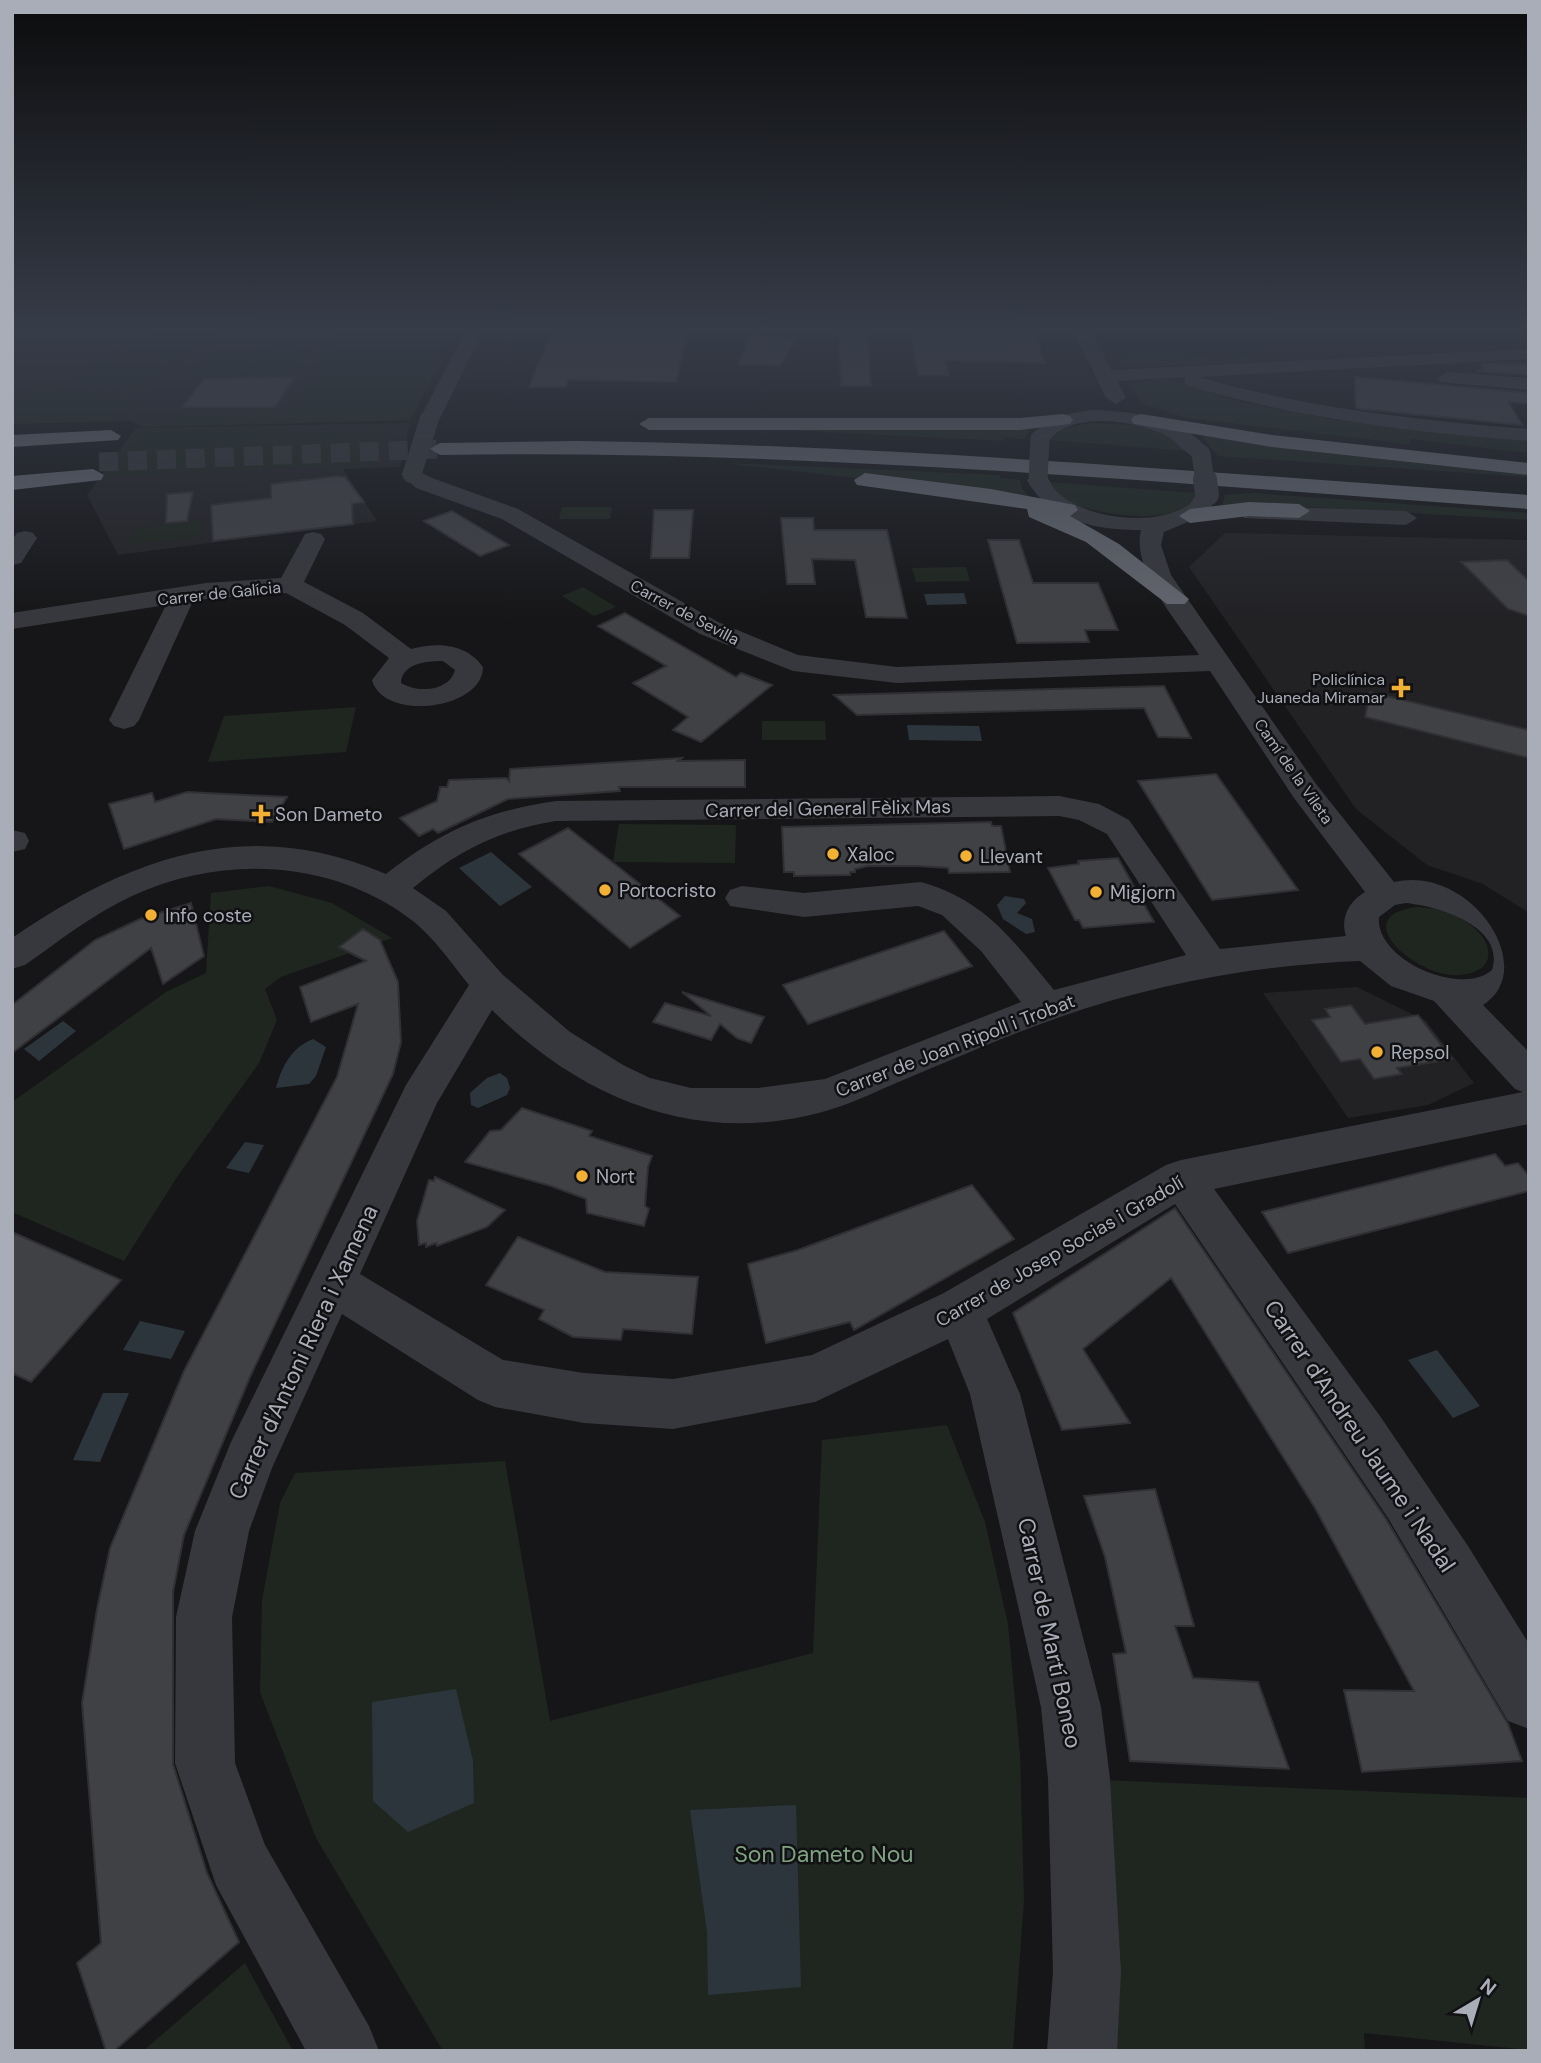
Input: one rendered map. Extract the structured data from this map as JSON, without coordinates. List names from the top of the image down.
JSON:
{
  "streets": {
    "street": [
      "Carrer de Galícia",
      "Carrer de Sevilla",
      "Camí de la Vileta",
      "Carrer del General Fèlix Mas",
      "Carrer de Joan Ripoll i Trobat",
      "Carrer de Josep Socias i Gradolí",
      "Carrer d'Antoni Riera i Xamena",
      "Carrer d'Andreu Jaume i Nadal",
      "Carrer de Martí Boneo"
    ]
  },
  "crossings": [
    ["Carrer de Sevilla", "Camí de la Vileta"],
    ["Carrer del General Fèlix Mas", "Carrer de Joan Ripoll i Trobat"],
    ["Carrer de Joan Ripoll i Trobat", "Carrer d'Antoni Riera i Xamena"],
    ["Carrer de Josep Socias i Gradolí", "Carrer d'Antoni Riera i Xamena"],
    ["Carrer de Josep Socias i Gradolí", "Carrer d'Andreu Jaume i Nadal"],
    ["Carrer de Josep Socias i Gradolí", "Carrer de Martí Boneo"]
  ],
  "parks": ["Son Dameto Nou"],
  "places": {
    "health": ["Policlínica Juaneda Miramar", "Son Dameto"],
    "other": [
      "Xaloc",
      "Llevant",
      "Portocristo",
      "Migjorn",
      "Info coste",
      "Repsol",
      "Nort"
    ]
  },
  "north": "top right"
}
